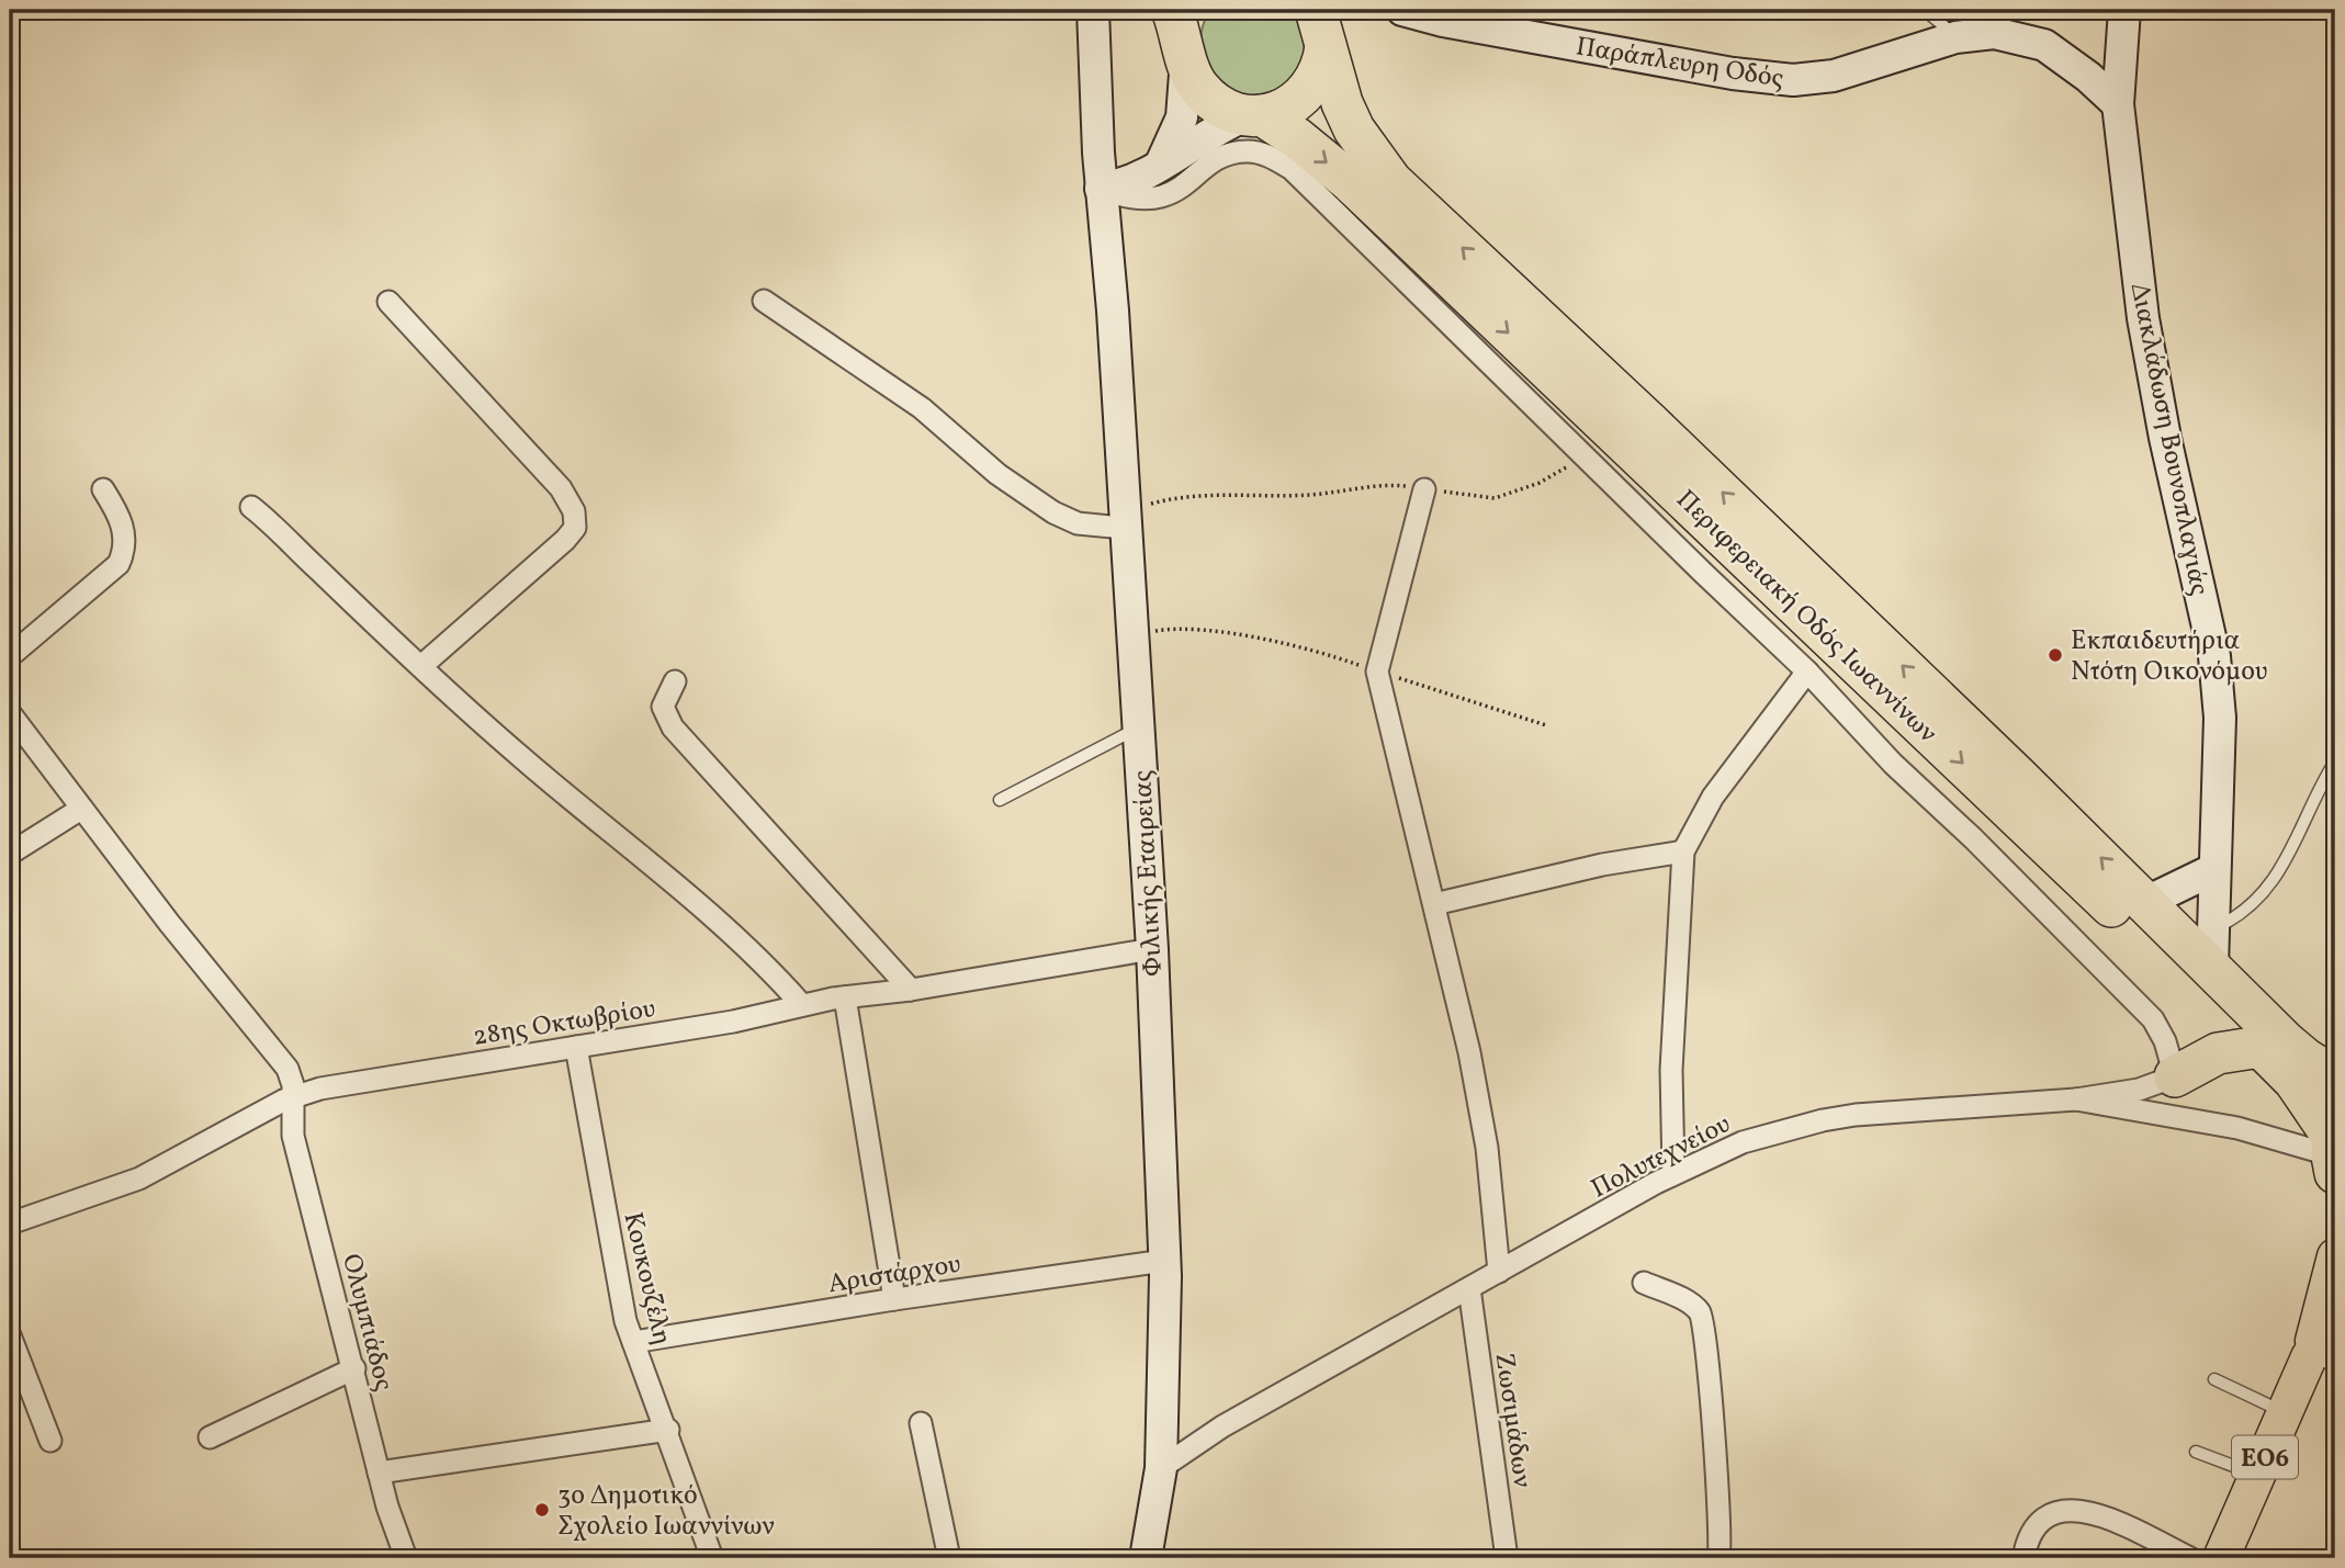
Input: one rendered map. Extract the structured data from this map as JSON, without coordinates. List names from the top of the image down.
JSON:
{
  "streets": {
    "highway": ["Περιφερειακή Οδός Ιωαννίνων"],
    "main road": ["ΕΟ6"],
    "street": [
      "Παράπλευρη Οδός",
      "Διακλάδωση Βουνοπλαγιάς",
      "Φιλικής Εταιρείας",
      "28ης Οκτωβρίου",
      "Πολυτεχνείου",
      "Αριστάρχου",
      "Κουκουζέλη",
      "Ολυμπιάδος",
      "Ζωσιμάδων"
    ]
  },
  "crossings": [
    ["Παράπλευρη Οδός", "Διακλάδωση Βουνοπλαγιάς"],
    ["Διακλάδωση Βουνοπλαγιάς", "Περιφερειακή Οδός Ιωαννίνων"],
    ["Περιφερειακή Οδός Ιωαννίνων", "Πολυτεχνείου"],
    ["Φιλικής Εταιρείας", "28ης Οκτωβρίου"],
    ["Φιλικής Εταιρείας", "Πολυτεχνείου"],
    ["Φιλικής Εταιρείας", "Αριστάρχου"],
    ["28ης Οκτωβρίου", "Κουκουζέλη"],
    ["28ης Οκτωβρίου", "Ολυμπιάδος"],
    ["Πολυτεχνείου", "Ζωσιμάδων"],
    ["Αριστάρχου", "Κουκουζέλη"]
  ],
  "places": ["Εκπαιδευτήρια Ντότη Οικονόμου", "3ο Δημοτικό Σχολείο Ιωαννίνων"]
}
